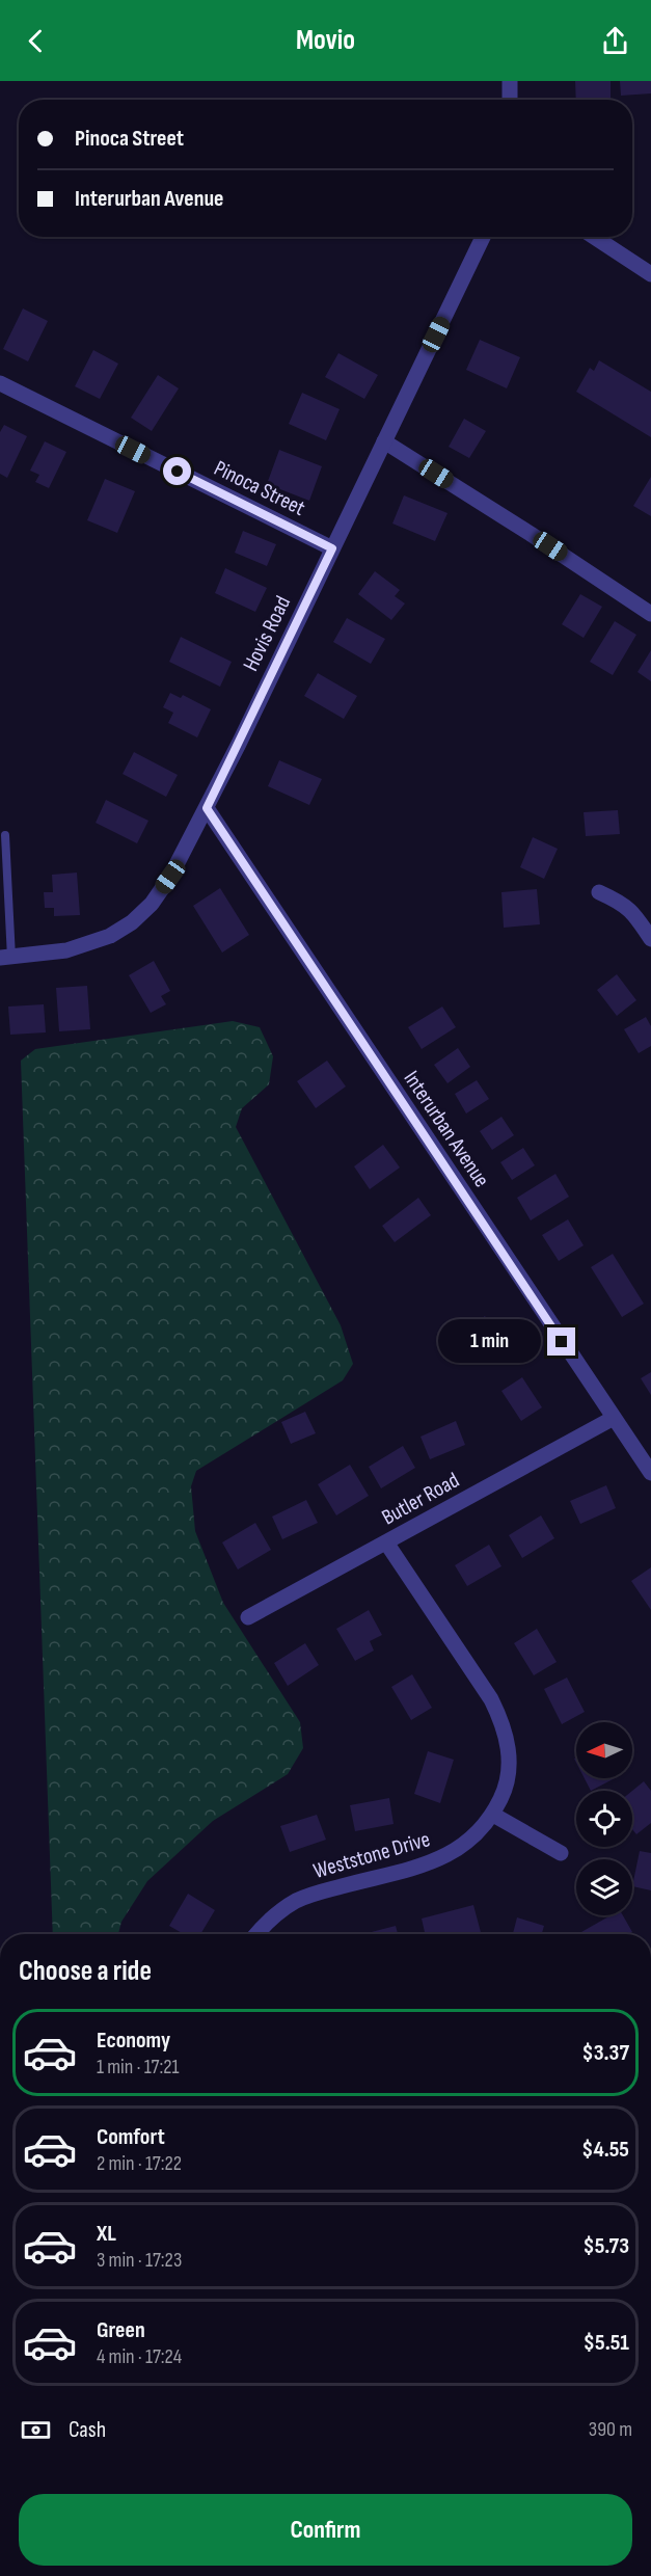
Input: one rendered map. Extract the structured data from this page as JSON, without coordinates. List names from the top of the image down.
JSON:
{
  "streets": {
    "street": [
      "Pinoca Street",
      "Hovis Road",
      "Interurban Avenue",
      "Butler Road",
      "Weststone Drive"
    ]
  },
  "crossings": [
    ["Pinoca Street", "Hovis Road"],
    ["Hovis Road", "Interurban Avenue"],
    ["Interurban Avenue", "Butler Road"],
    ["Butler Road", "Weststone Drive"]
  ],
  "north": "left",
  "page": {
    "header": "Movio",
    "banner": ["Pinoca Street", "Interurban Avenue"],
    "bubble": "1 min",
    "heading": "Choose a ride",
    "list": [
      {
        "name": "Economy",
        "note": "1 min · 17:21",
        "value": "$3.37"
      },
      {
        "name": "Comfort",
        "note": "2 min · 17:22",
        "value": "$4.55"
      },
      {
        "name": "XL",
        "note": "3 min · 17:23",
        "value": "$5.73"
      },
      {
        "name": "Green",
        "note": "4 min · 17:24",
        "value": "$5.51"
      }
    ],
    "pay": ["Cash", "390 m"],
    "buttons": "Confirm"
  }
}
